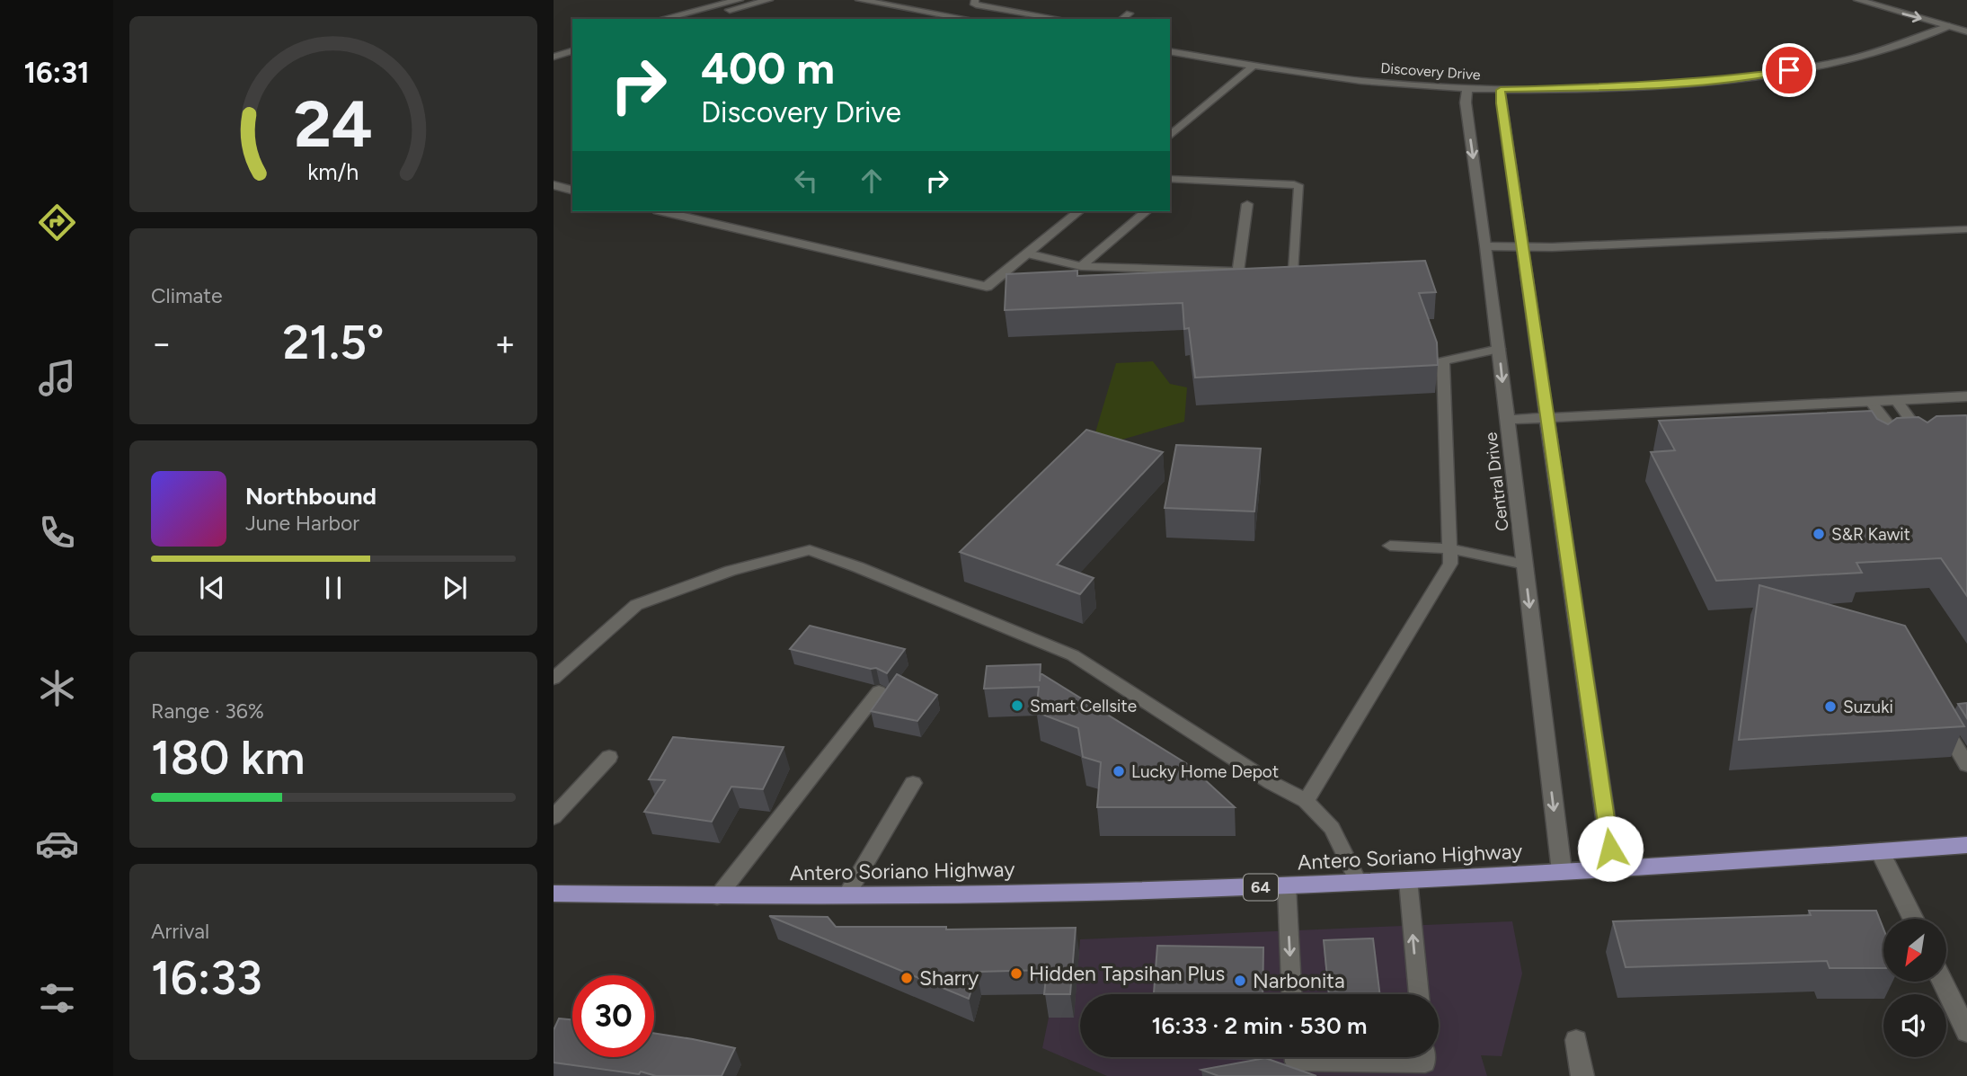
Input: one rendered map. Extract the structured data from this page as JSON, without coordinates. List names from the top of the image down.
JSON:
{
  "streets": {
    "main road": ["Antero Soriano Highway", "64"],
    "street": ["Discovery Drive", "Central Drive"]
  },
  "crossings": [
    ["Discovery Drive", "Central Drive"],
    ["Central Drive", "Antero Soriano Highway"]
  ],
  "places": [
    "S&R Kawit",
    "Smart Cellsite",
    "Suzuki",
    "Lucky Home Depot",
    "Hidden Tapsihan Plus",
    "Sharry",
    "Narbonita"
  ],
  "north": "bottom left",
  "page": {
    "tabs": "16:31",
    "turn": ["400 m", "Discovery Drive"],
    "tile": [
      "Climate",
      ["Range · 36%", "180 km"],
      ["Arrival", "16:33"]
    ],
    "heat": ["−", "21.5°", "+"],
    "song": ["Northbound", "June Harbor"],
    "limit": "30",
    "trip": "16:33 · 2 min · 530 m",
    "gauge": ["24", "km/h"]
  }
}
